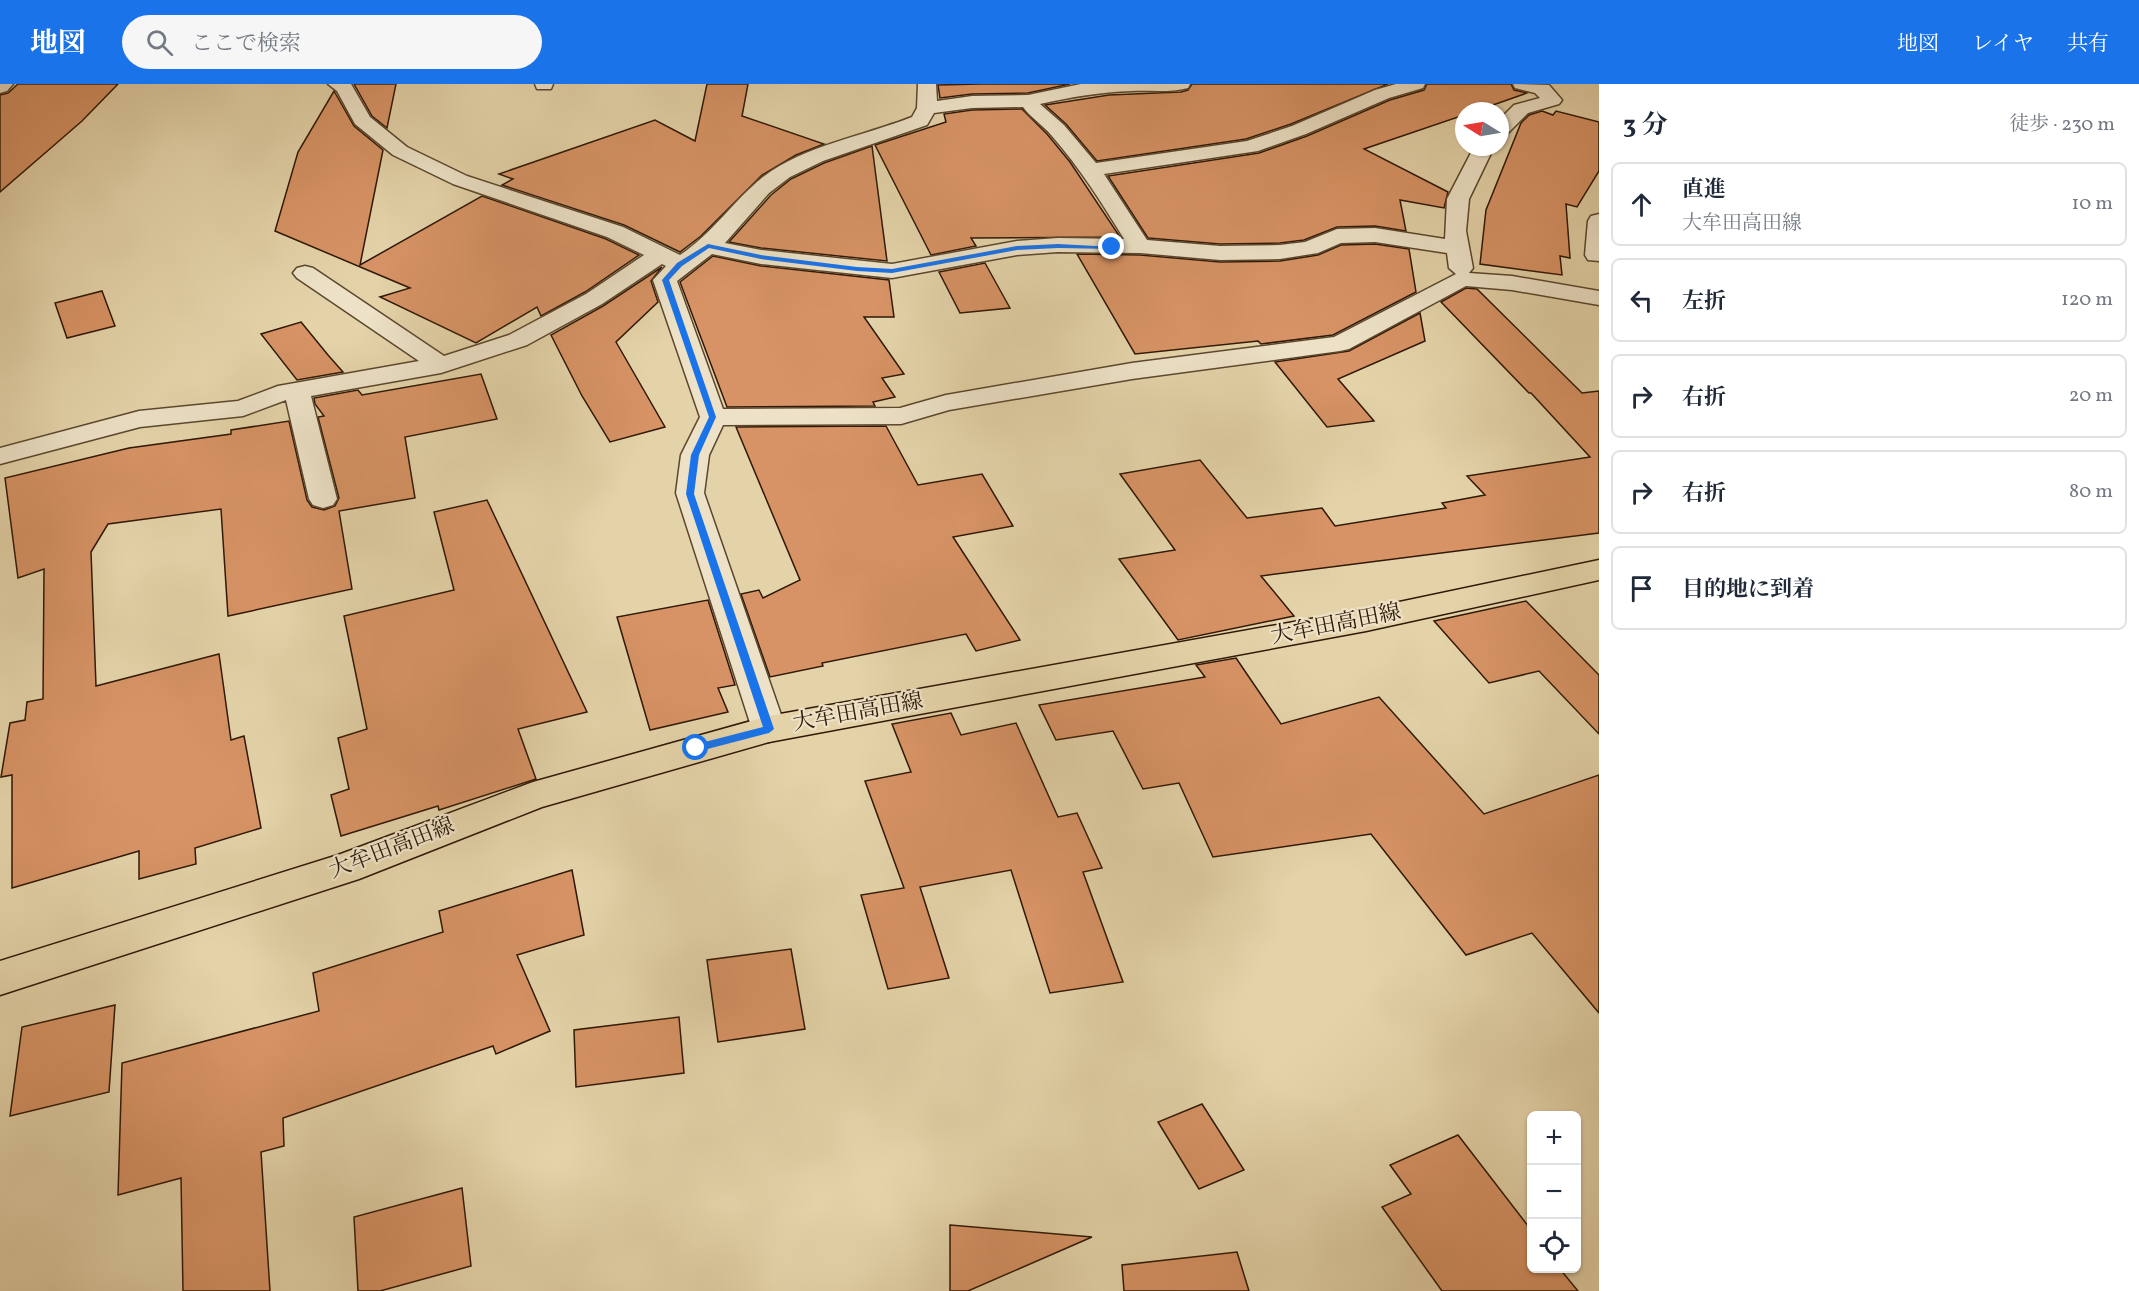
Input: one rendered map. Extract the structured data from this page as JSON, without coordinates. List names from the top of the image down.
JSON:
{
  "streets": {
    "main road": ["大牟田高田線"]
  },
  "north": "left",
  "page": {
    "header": "地図",
    "search": "ここで検索",
    "nav": ["地図", "レイヤ", "共有"],
    "heading": ["3 分", "徒歩 · 230 m"],
    "list": [
      ["直進", "大牟田高田線", "10 m"],
      ["左折", "120 m"],
      ["右折", "20 m"],
      ["右折", "80 m"],
      "目的地に到着"
    ],
    "map_buttons": ["+", "−"]
  }
}
